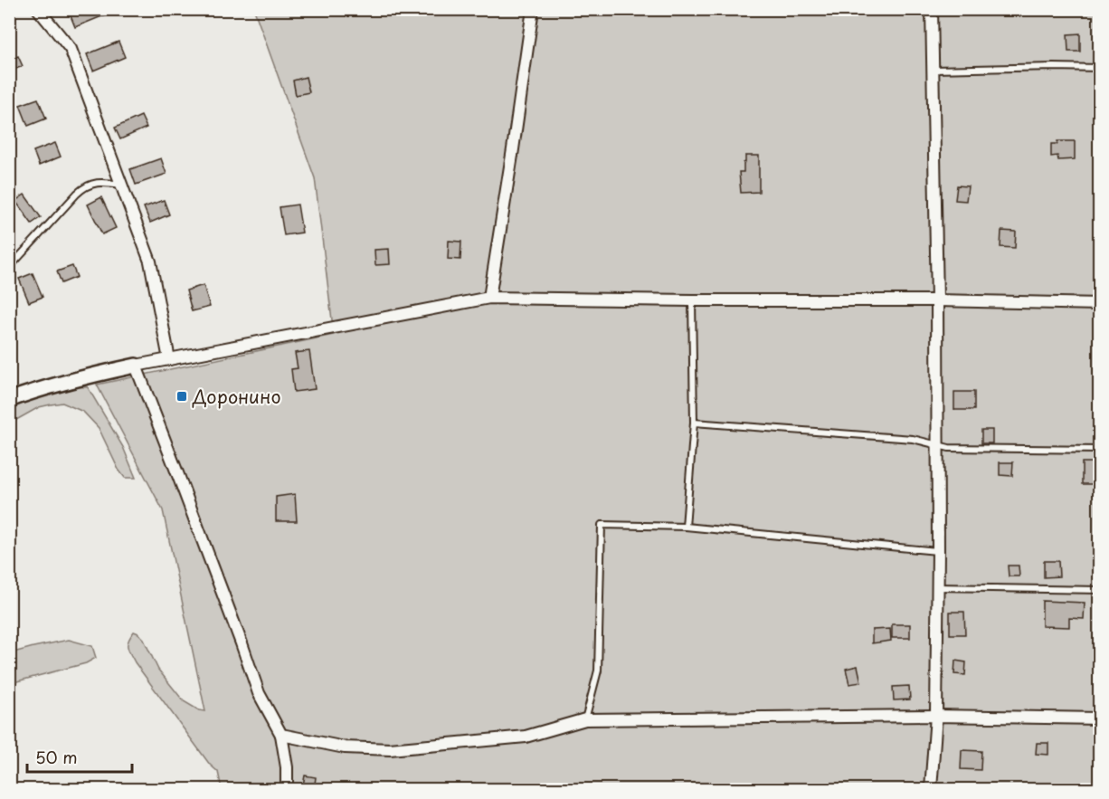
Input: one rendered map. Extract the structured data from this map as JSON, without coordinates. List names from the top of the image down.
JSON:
{
  "places": {
    "transit": ["Доронино"]
  },
  "scale_bar": "50 m"
}
